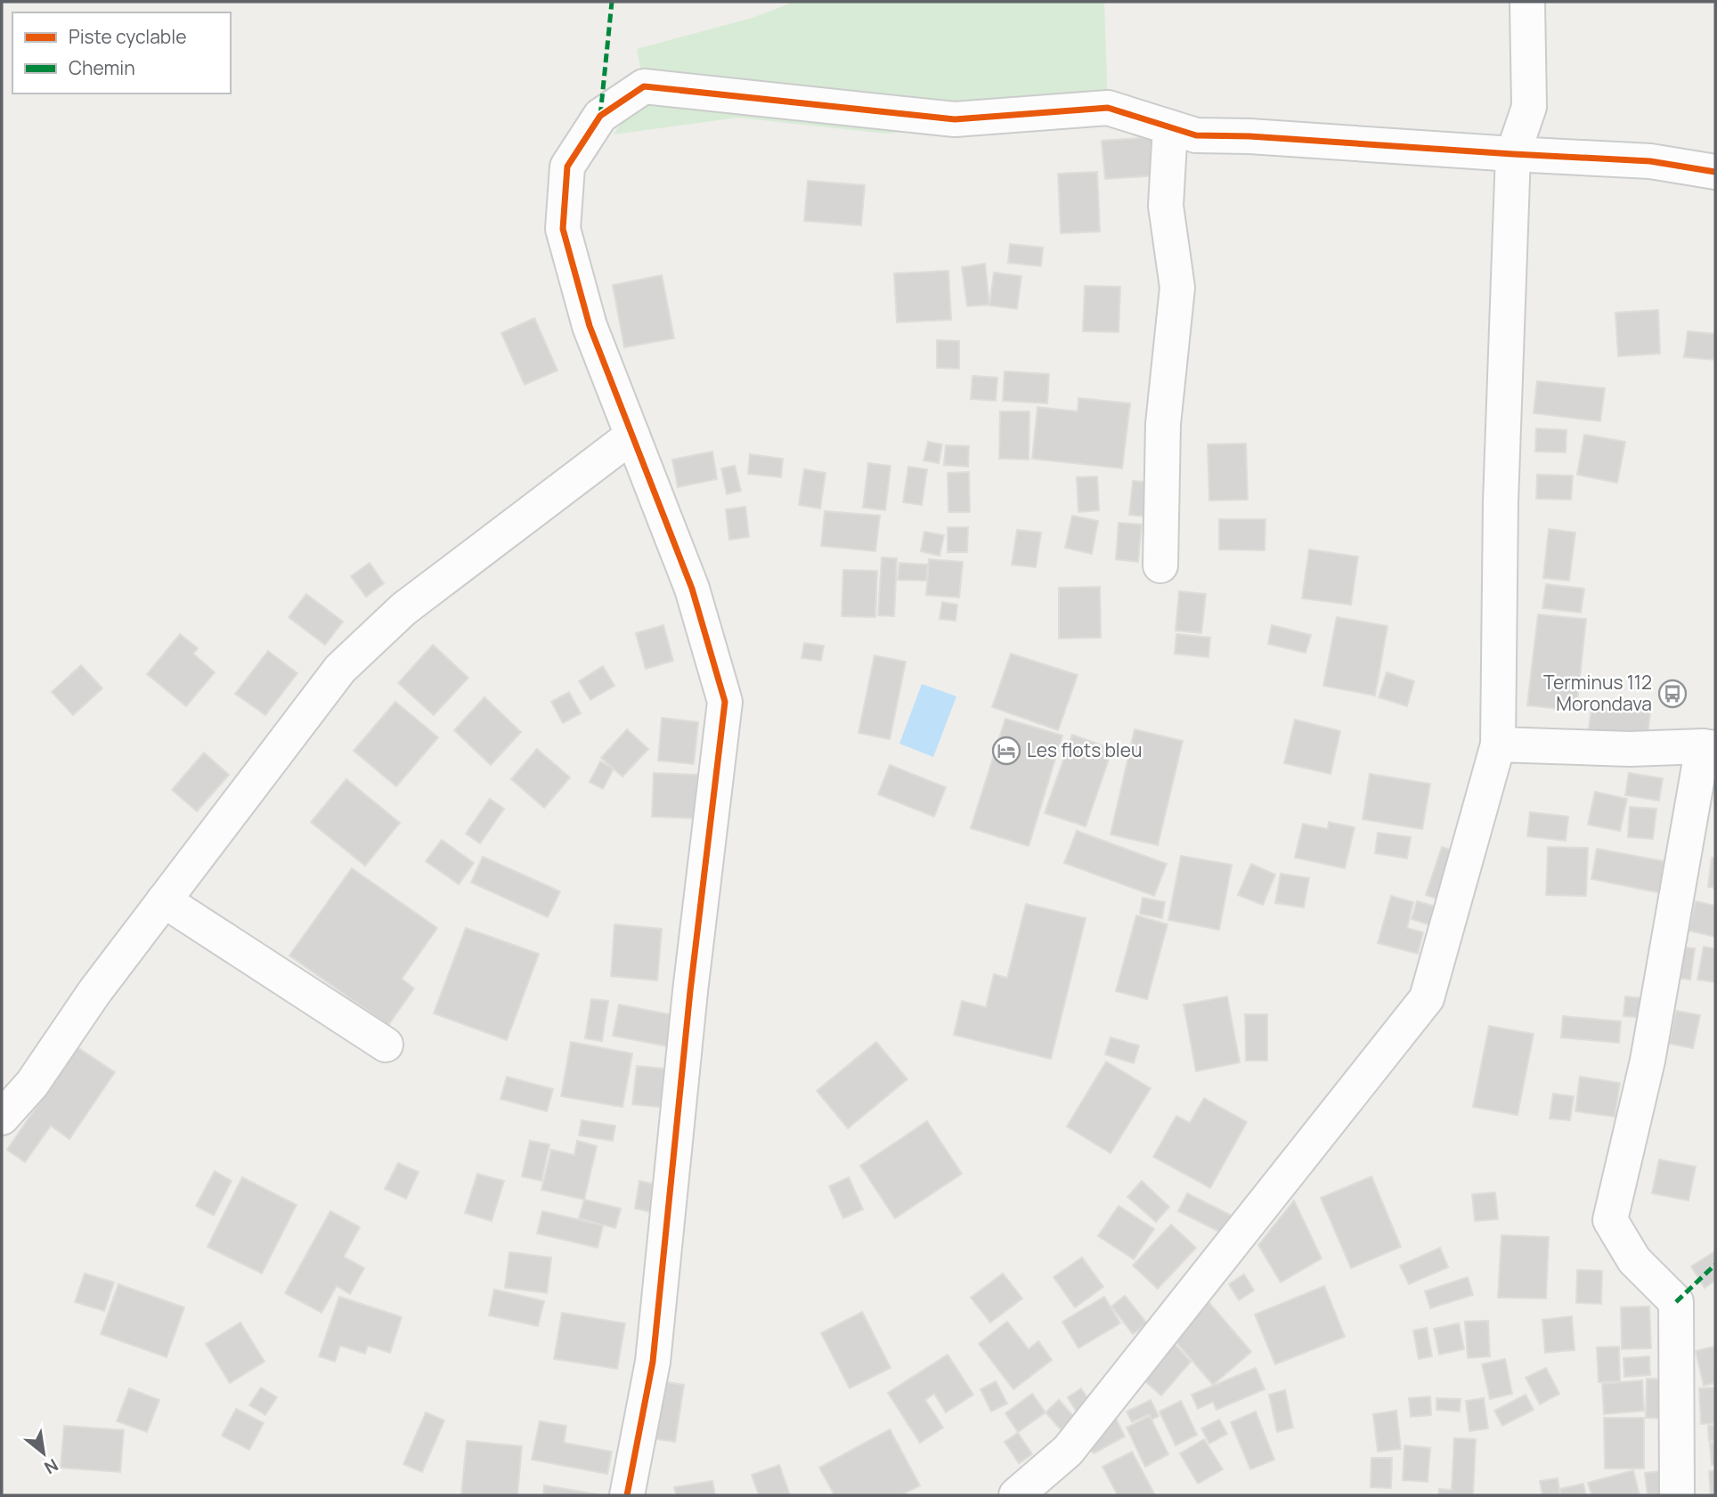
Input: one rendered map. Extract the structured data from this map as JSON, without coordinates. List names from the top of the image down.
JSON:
{
  "places": {
    "bus stop": ["Terminus 112 Morondava"],
    "hotel": ["Les flots bleu"]
  },
  "legend": ["Piste cyclable", "Chemin"],
  "north": "bottom right"
}
